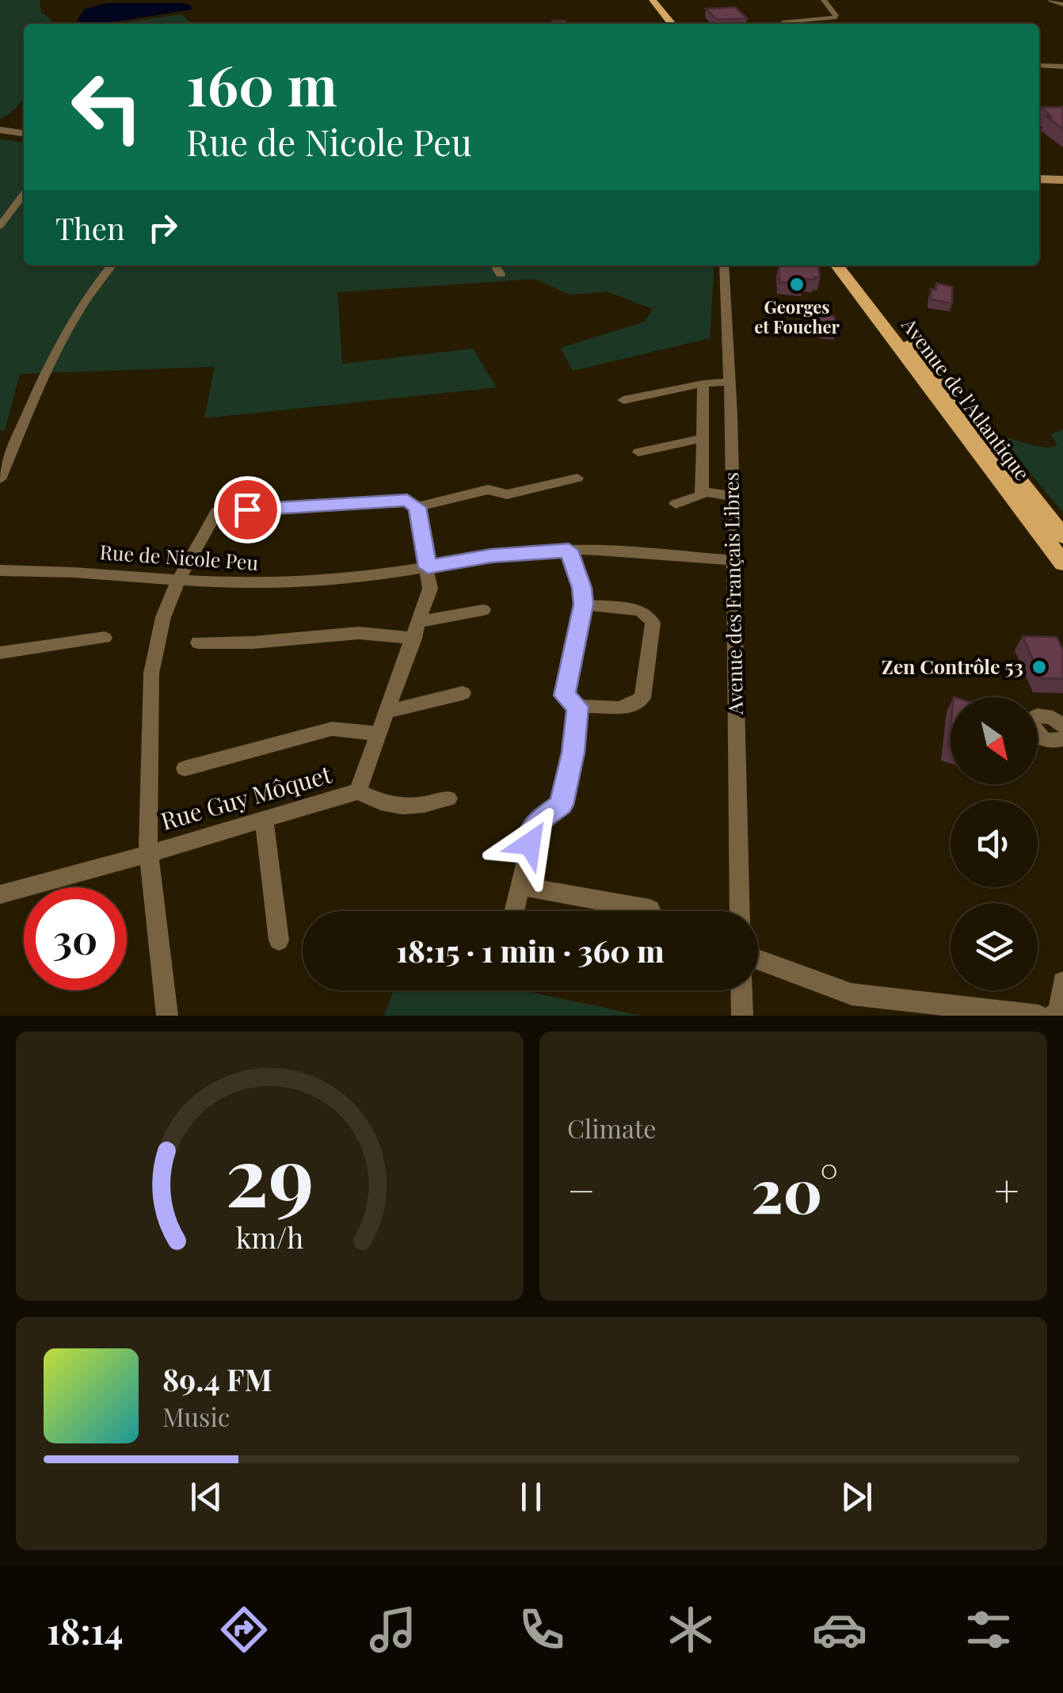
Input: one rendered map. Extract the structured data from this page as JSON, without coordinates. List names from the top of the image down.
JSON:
{
  "streets": {
    "main road": ["Avenue de l'Atlantique"],
    "street": ["Rue de Nicole Peu", "Avenue des Français Libres", "Rue Guy Môquet"]
  },
  "crossings": [
    ["Rue de Nicole Peu", "Avenue des Français Libres"],
    ["Rue de Nicole Peu", "Rue Guy Môquet"]
  ],
  "places": ["Georges et Foucher", "Zen Contrôle 53"],
  "north": "bottom right",
  "page": {
    "turn": ["160 m", "Rue de Nicole Peu"],
    "then": "Then",
    "limit": "30",
    "trip": "18:15 · 1 min · 360 m",
    "tile": "Climate",
    "heat": ["−", "20°", "+"],
    "song": ["89.4 FM", "Music"],
    "tabs": "18:14",
    "gauge": ["29", "km/h"]
  }
}
